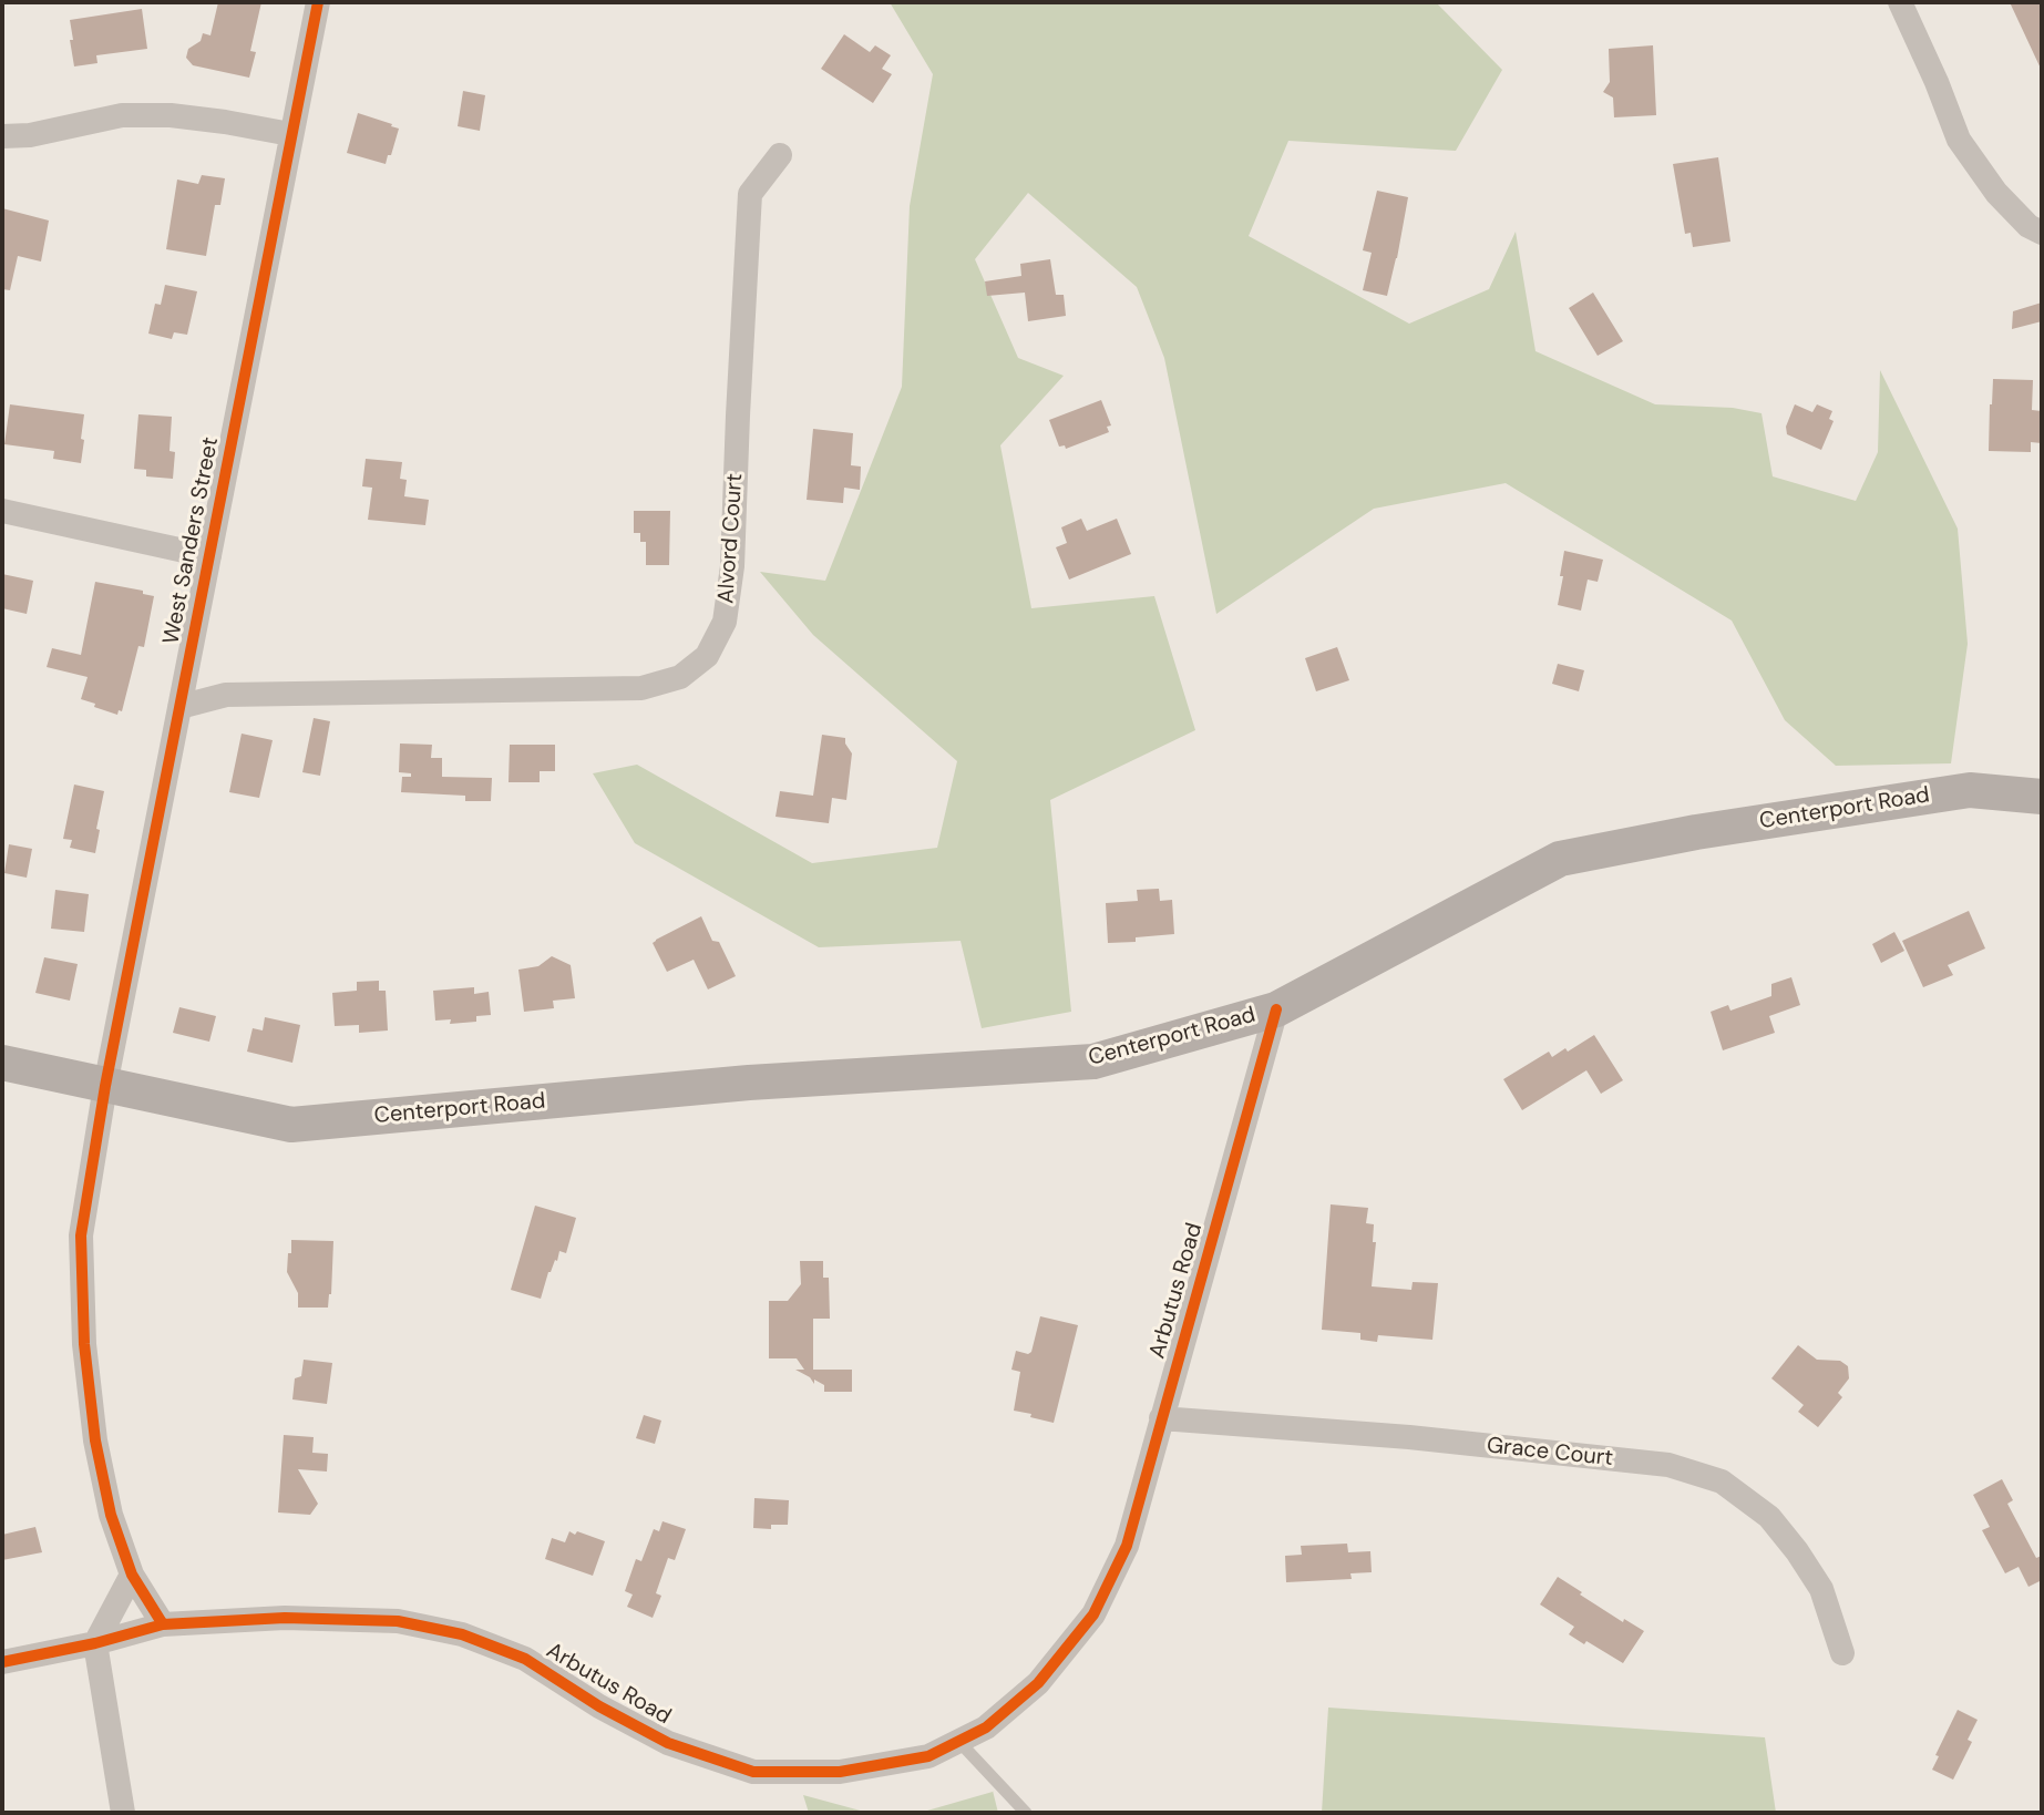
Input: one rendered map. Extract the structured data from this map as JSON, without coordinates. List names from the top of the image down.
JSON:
{
  "streets": {
    "main road": ["Centerport Road"],
    "street": [
      "Alvord Court",
      "West Sanders Street",
      "Arbutus Road",
      "Grace Court"
    ]
  },
  "crossings": [
    ["Alvord Court", "West Sanders Street"],
    ["West Sanders Street", "Centerport Road"],
    ["West Sanders Street", "Arbutus Road"],
    ["Centerport Road", "Arbutus Road"],
    ["Arbutus Road", "Grace Court"]
  ]
}
